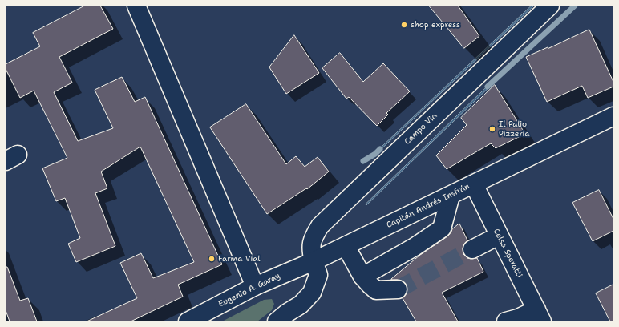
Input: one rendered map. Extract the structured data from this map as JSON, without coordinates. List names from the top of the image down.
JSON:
{
  "streets": {
    "street": [
      "Campo Via",
      "Capitán Andrés Insfrán",
      "Celsa Speratti",
      "Eugenio A. Garay"
    ]
  },
  "crossings": [
    ["Campo Via", "Capitán Andrés Insfrán"],
    ["Campo Via", "Eugenio A. Garay"],
    ["Capitán Andrés Insfrán", "Celsa Speratti"],
    ["Capitán Andrés Insfrán", "Eugenio A. Garay"]
  ],
  "places": ["shop express", "Il Palio Pizzeria", "Farma Vial"]
}
